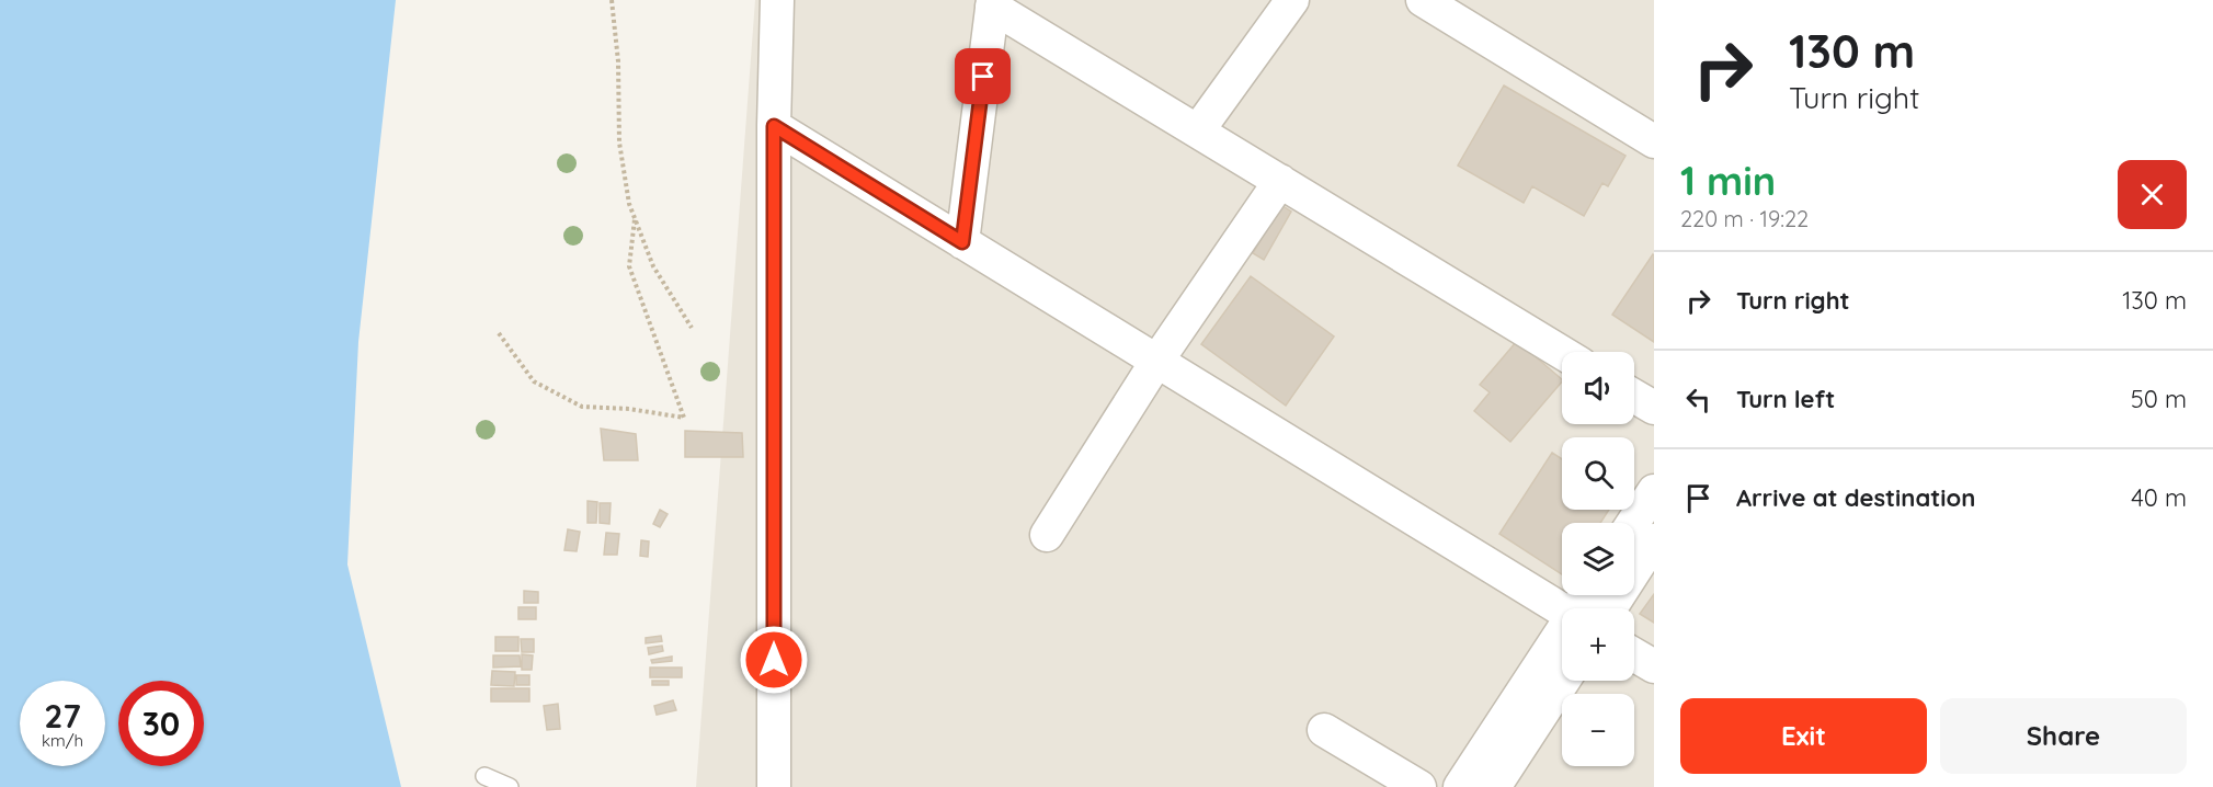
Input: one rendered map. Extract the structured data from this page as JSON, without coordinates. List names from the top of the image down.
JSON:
{
  "page": {
    "turn": ["130 m", "Turn right"],
    "heading": ["1 min", "220 m · 19:22"],
    "list": [
      {
        "name": "Turn right",
        "value": "130 m"
      },
      {
        "name": "Turn left",
        "value": "50 m"
      },
      {
        "name": "Arrive at destination",
        "value": "40 m"
      }
    ],
    "map_buttons": ["+", "−"],
    "speed": "27 km/h",
    "limit": "30",
    "buttons": ["Exit", "Share"]
  }
}
